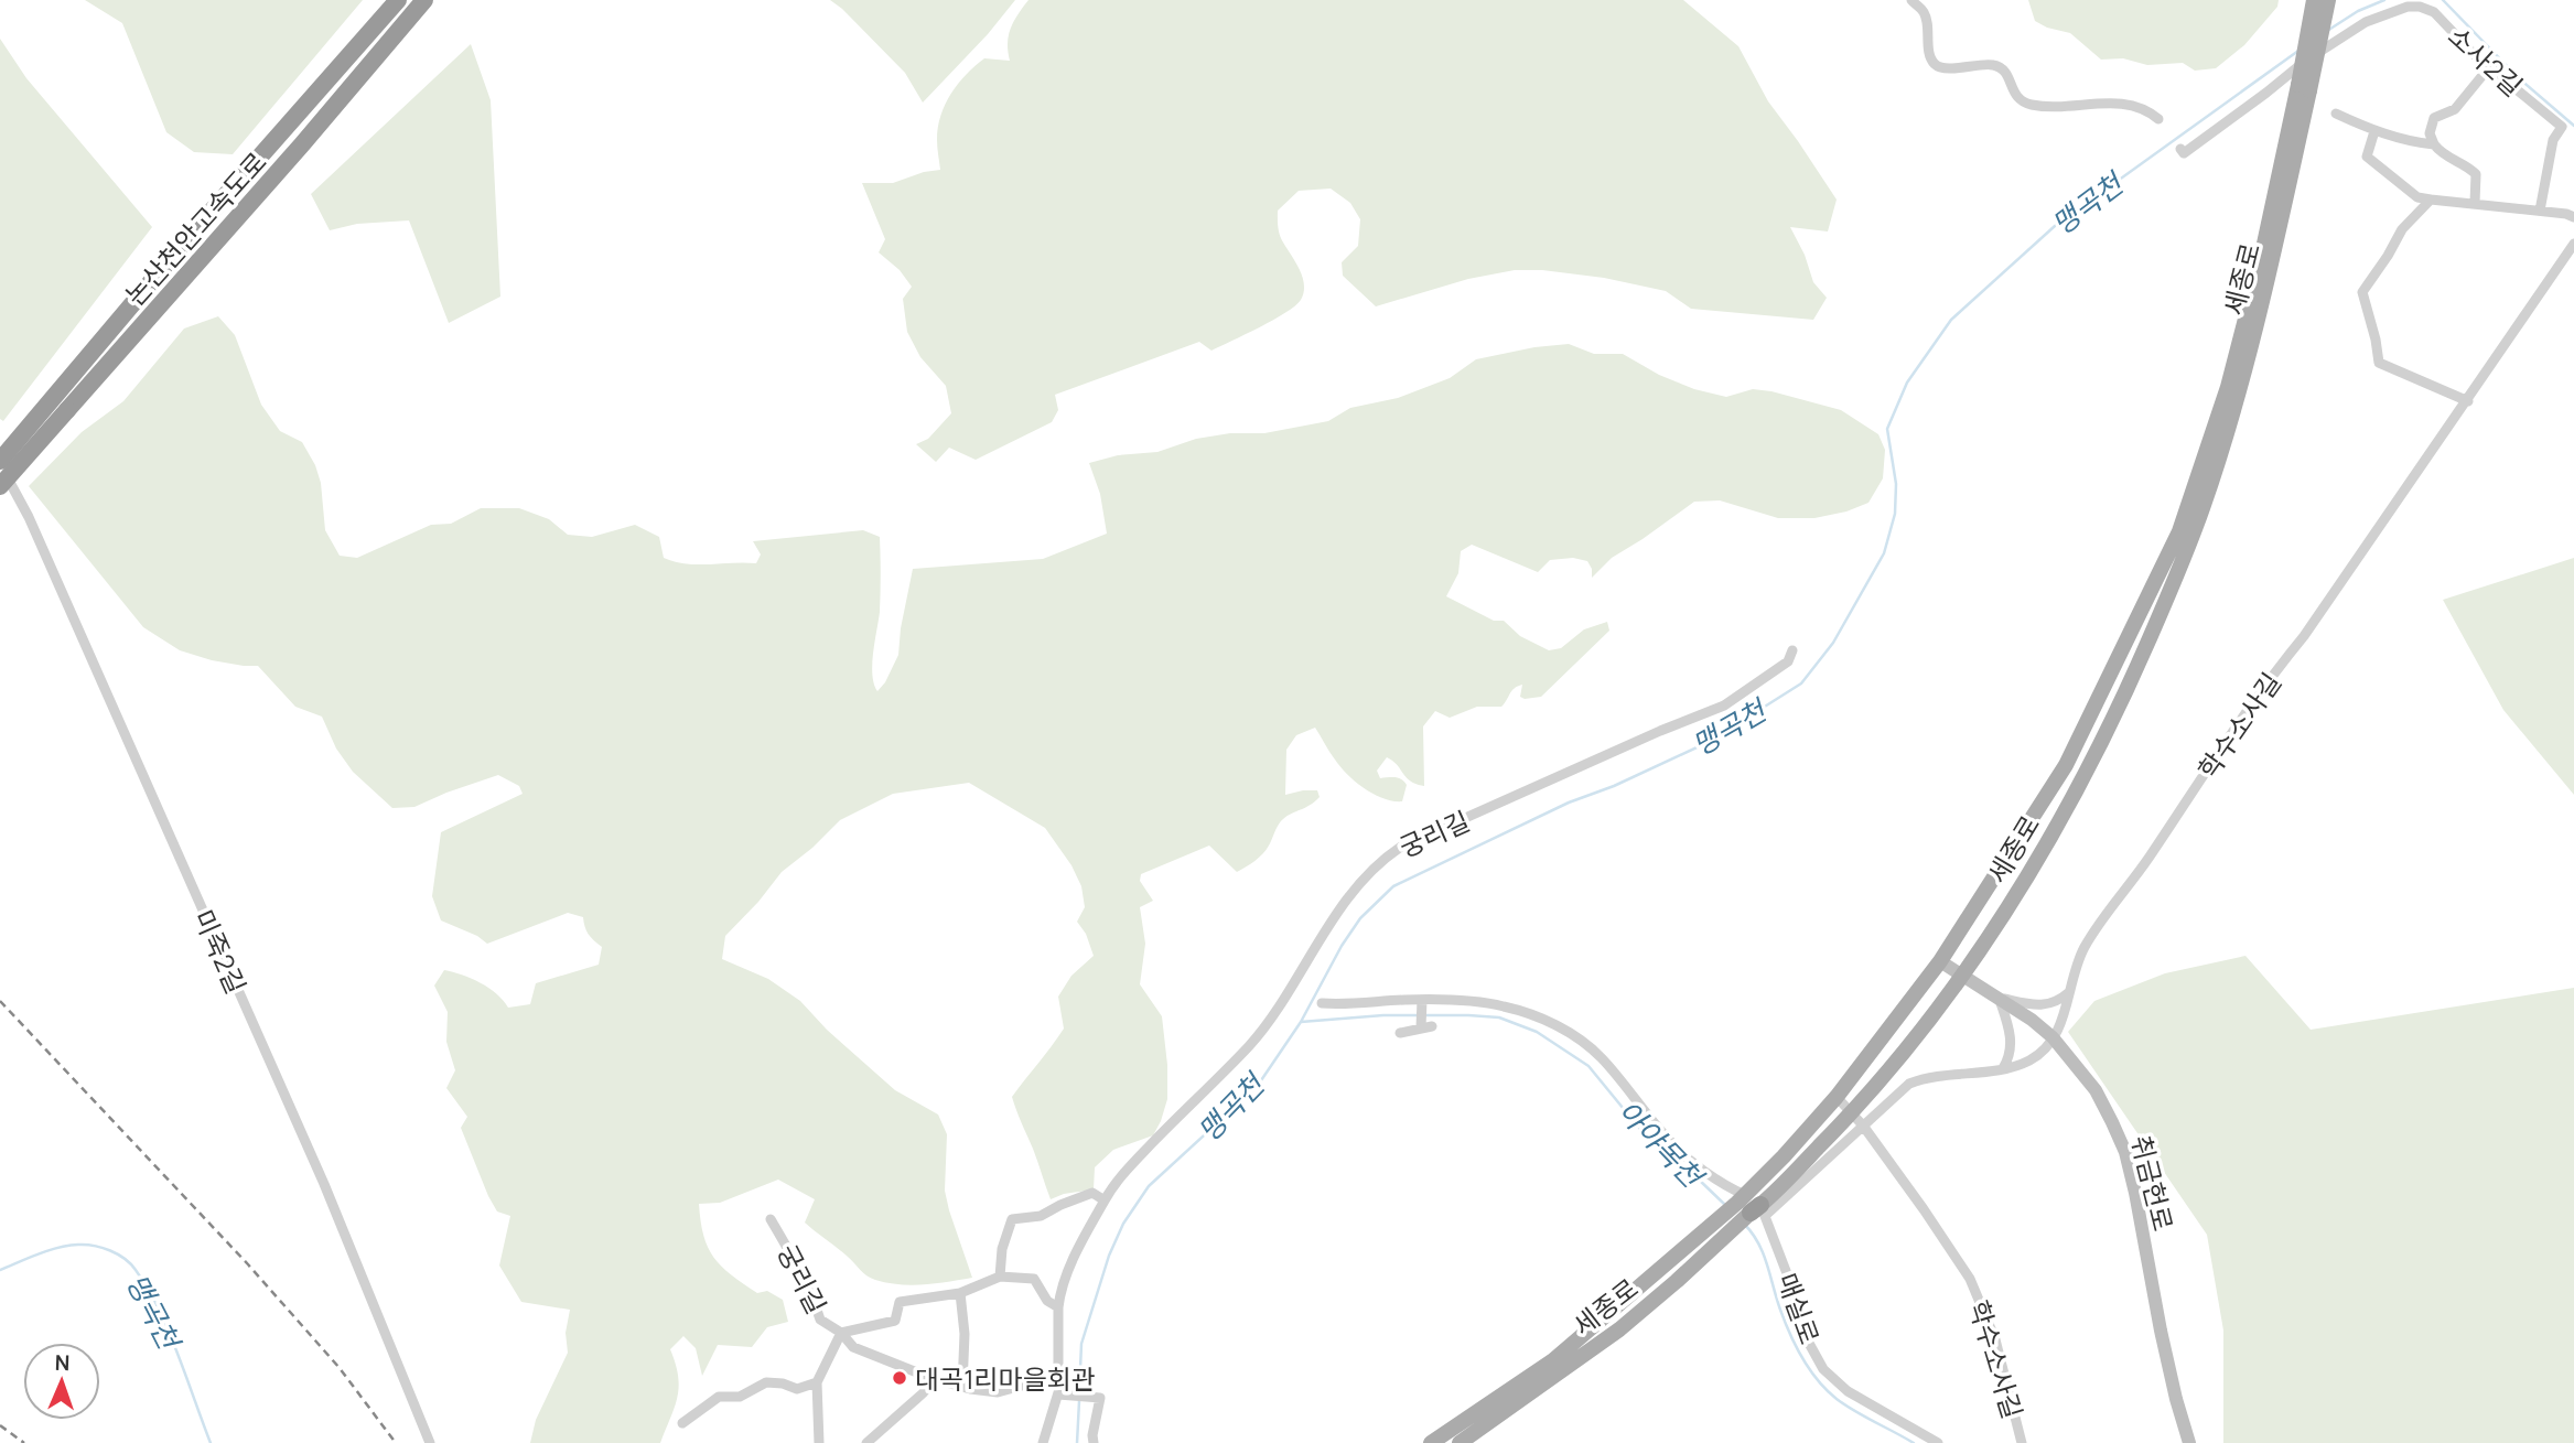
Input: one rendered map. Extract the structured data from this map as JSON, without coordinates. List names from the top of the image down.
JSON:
{
  "streets": {
    "highway": ["논산천안고속도로"],
    "main road": ["세종로", "취금헌로"],
    "street": [
      "소사2길",
      "학수소사길",
      "궁리길",
      "미죽2길",
      "매실로"
    ]
  },
  "crossings": [
    ["논산천안고속도로", "미죽2길"],
    ["세종로", "학수소사길"],
    ["세종로", "취금헌로"],
    ["세종로", "매실로"],
    ["학수소사길", "취금헌로"]
  ],
  "water": ["맹곡천", "아야목천"],
  "places": ["대곡1리마을회관"],
  "north": "top"
}
